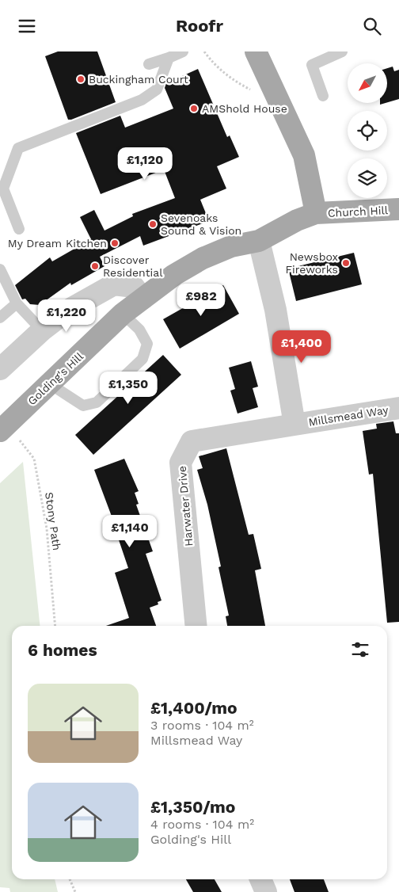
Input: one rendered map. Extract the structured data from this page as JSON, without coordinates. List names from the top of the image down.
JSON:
{
  "streets": {
    "main road": ["Church Hill", "Golding's Hill"],
    "street": ["Millsmead Way", "Harwater Drive"],
    "path": ["Stony Path"]
  },
  "crossings": [
    ["Church Hill", "Golding's Hill"],
    ["Golding's Hill", "Millsmead Way"],
    ["Golding's Hill", "Stony Path"],
    ["Millsmead Way", "Harwater Drive"]
  ],
  "places": [
    "Buckingham Court",
    "AMShold House",
    "Sevenoaks Sound & Vision",
    "My Dream Kitchen",
    "Newsbox Fireworks",
    "Discover Residential"
  ],
  "north": "bottom left",
  "page": {
    "header": "Roofr",
    "price": [
      "£1,120",
      "£982",
      "£1,220",
      "£1,400",
      "£1,350",
      "£1,140"
    ],
    "heading": "6 homes",
    "list": [
      {
        "name": "£1,400/mo",
        "note": "3 rooms · 104 m² · Millsmead Way"
      },
      {
        "name": "£1,350/mo",
        "note": "4 rooms · 104 m² · Golding's Hill"
      }
    ]
  }
}
